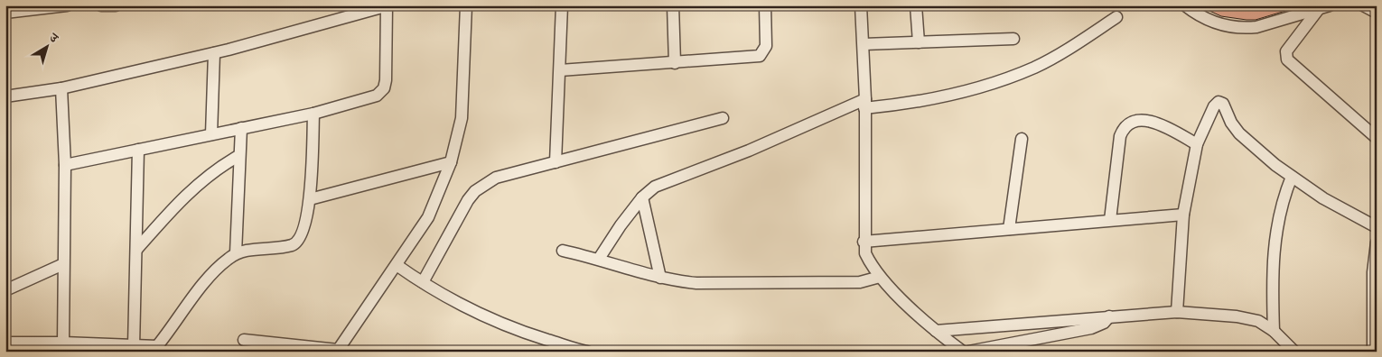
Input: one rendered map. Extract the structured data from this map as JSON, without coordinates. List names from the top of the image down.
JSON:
{
  "north": "top right"
}
